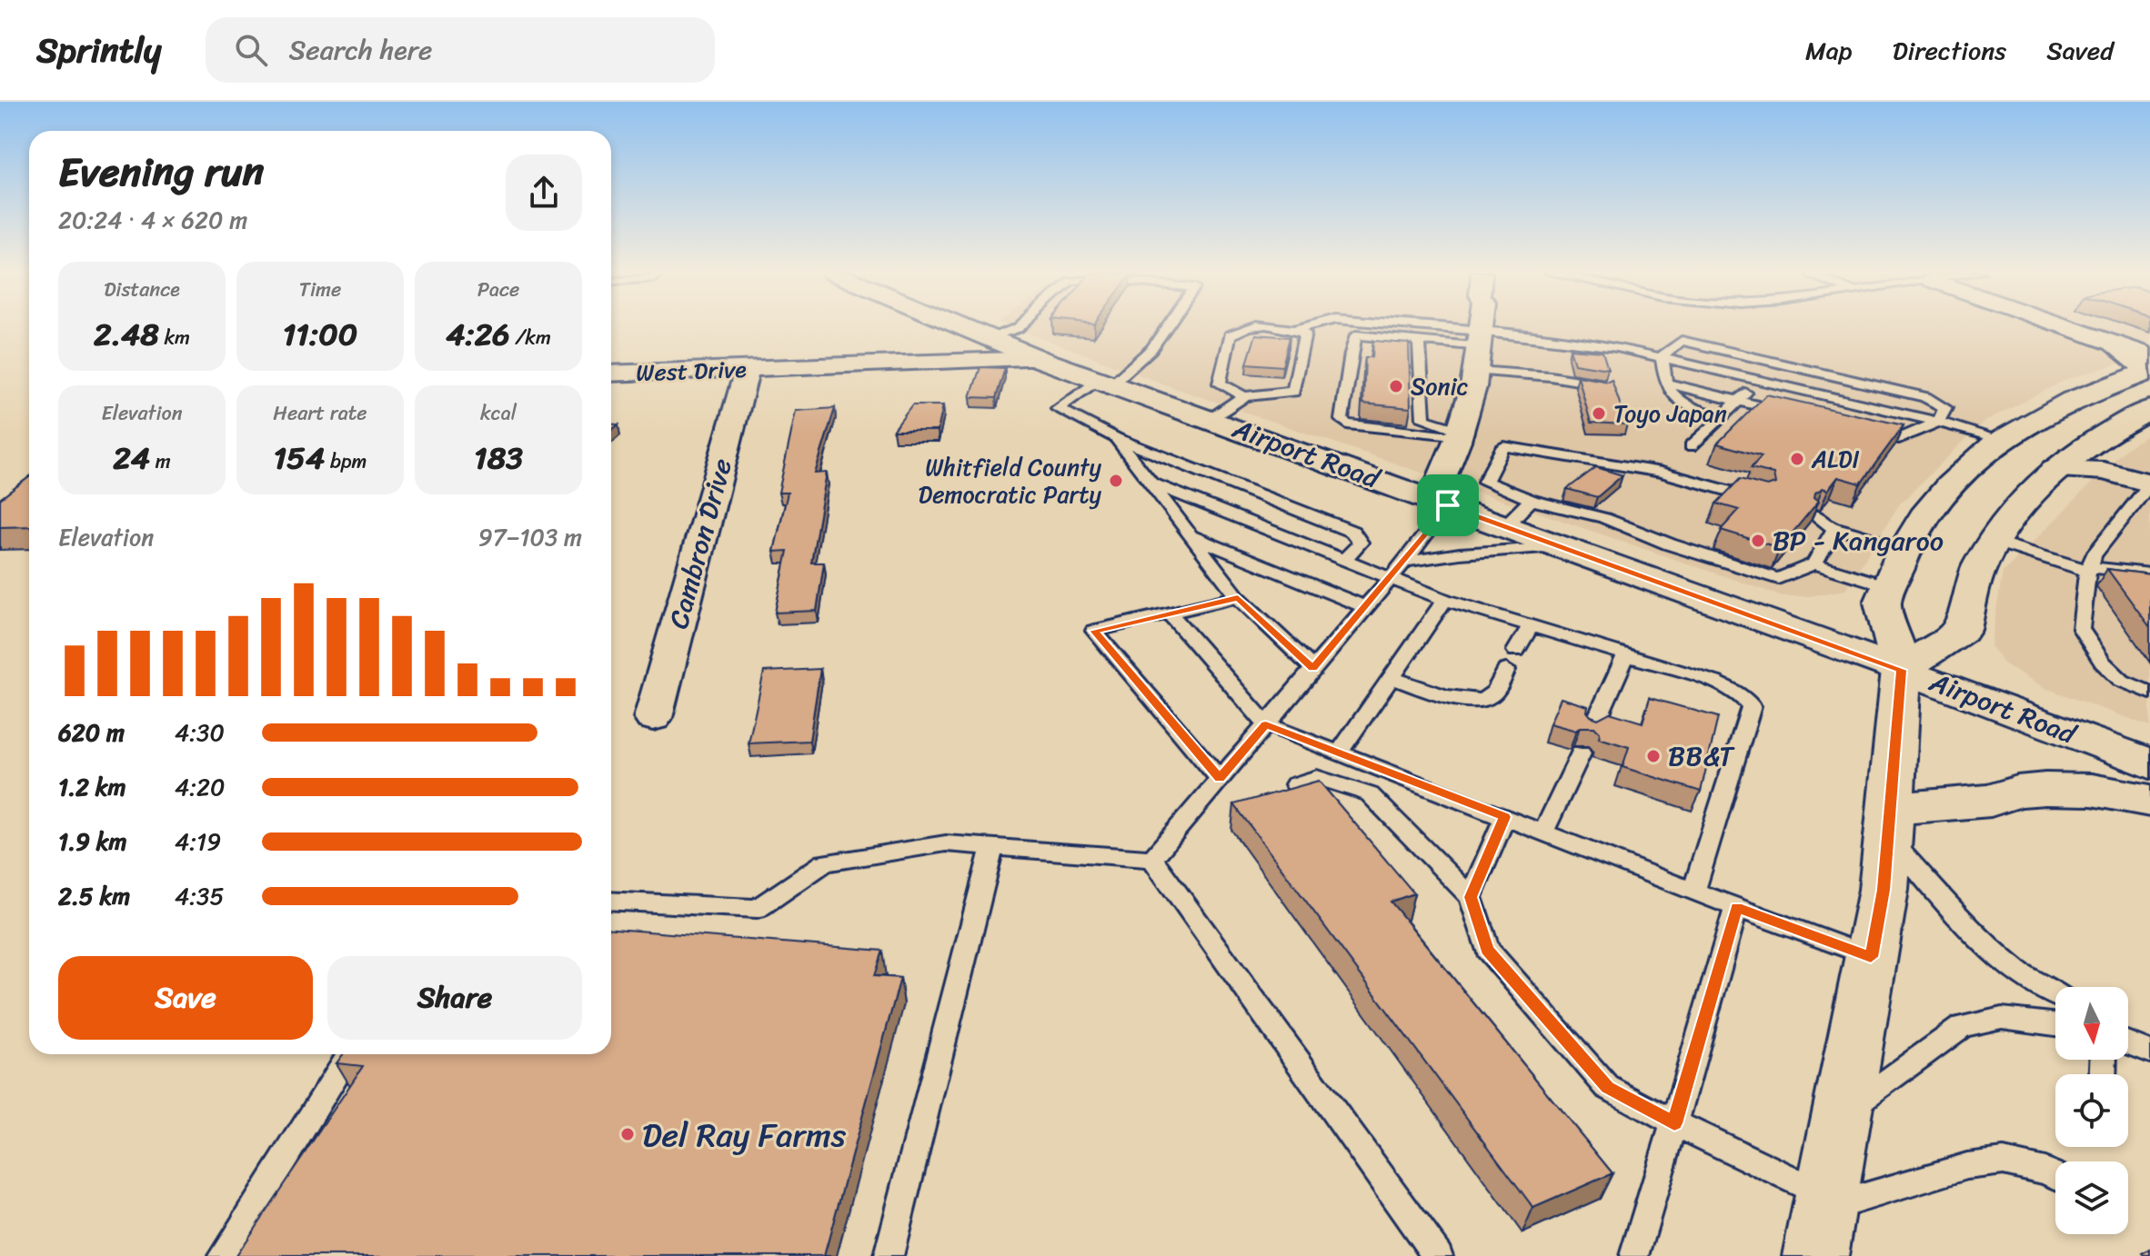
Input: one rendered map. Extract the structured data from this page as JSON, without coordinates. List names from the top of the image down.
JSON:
{
  "streets": {
    "main road": ["Airport Road"],
    "street": ["West Drive", "Cambron Drive"]
  },
  "crossings": [
    ["West Drive", "Airport Road"],
    ["West Drive", "Cambron Drive"]
  ],
  "places": [
    "Sonic",
    "Toyo Japan",
    "ALDI",
    "Whitfield County Democratic Party",
    "BP - Kangaroo",
    "BB&T",
    "Del Ray Farms"
  ],
  "north": "bottom",
  "page": {
    "header": "Sprintly",
    "search": "Search here",
    "nav": ["Map", "Directions", "Saved"],
    "heading": ["Evening run", "20:24 · 4 × 620 m"],
    "stats": [
      ["Distance", "2.48 km"],
      ["Time", "11:00"],
      ["Pace", "4:26 /km"],
      ["Elevation", "24 m"],
      ["Heart rate", "154 bpm"],
      ["kcal", "183"]
    ],
    "chart": ["Elevation", "97–103 m"],
    "list": [
      {
        "name": "620 m",
        "note": "4:30"
      },
      {
        "name": "1.2 km",
        "note": "4:20"
      },
      {
        "name": "1.9 km",
        "note": "4:19"
      },
      {
        "name": "2.5 km",
        "note": "4:35"
      }
    ],
    "buttons": ["Save", "Share"]
  }
}
